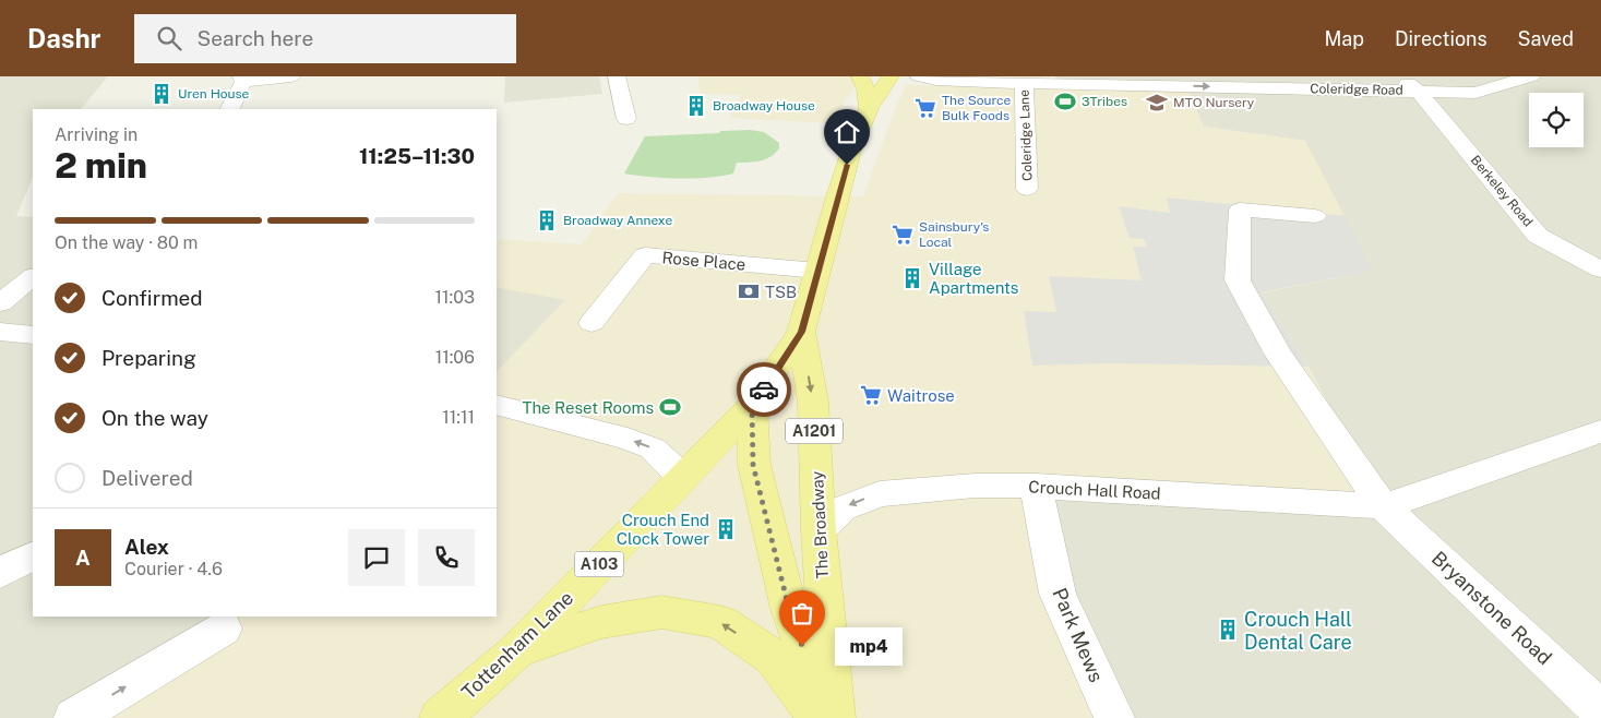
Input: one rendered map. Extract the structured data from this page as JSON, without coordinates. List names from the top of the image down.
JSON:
{
  "streets": {
    "main road": [
      "A1201",
      "The Broadway",
      "A103",
      "Tottenham Lane"
    ],
    "street": [
      "Coleridge Road",
      "Coleridge Lane",
      "Berkeley Road",
      "Rose Place",
      "Crouch Hall Road",
      "Bryanstone Road",
      "Park Mews"
    ]
  },
  "crossings": [
    ["Coleridge Road", "Coleridge Lane"],
    ["Coleridge Road", "Berkeley Road"],
    ["Rose Place", "The Broadway"],
    ["Crouch Hall Road", "The Broadway"],
    ["Crouch Hall Road", "Bryanstone Road"],
    ["Crouch Hall Road", "Park Mews"],
    ["The Broadway", "Tottenham Lane"]
  ],
  "one_way": ["Coleridge Road"],
  "places": {
    "building": [
      "Uren House",
      "Broadway House",
      "Broadway Annexe",
      "Village Apartments",
      "Crouch End Clock Tower",
      "Crouch Hall Dental Care"
    ],
    "sports": ["3Tribes", "The Reset Rooms"],
    "school or university": ["MTO Nursery"],
    "supermarket": ["The Source Bulk Foods", "Sainsbury's Local", "Waitrose"],
    "bank": ["TSB"],
    "other": ["mp4"]
  },
  "page": {
    "header": "Dashr",
    "search": "Search here",
    "nav": ["Map", "Directions", "Saved"],
    "heading": ["2 min", "Arriving in", "11:25–11:30"],
    "panel": ["Alex", "Courier · 4.6"],
    "bar": "On the way · 80 m",
    "list": [
      ["Confirmed", "11:03"],
      ["Preparing", "11:06"],
      ["On the way", "11:11"],
      "Delivered"
    ],
    "round": "A",
    "bubble": "mp4"
  }
}
